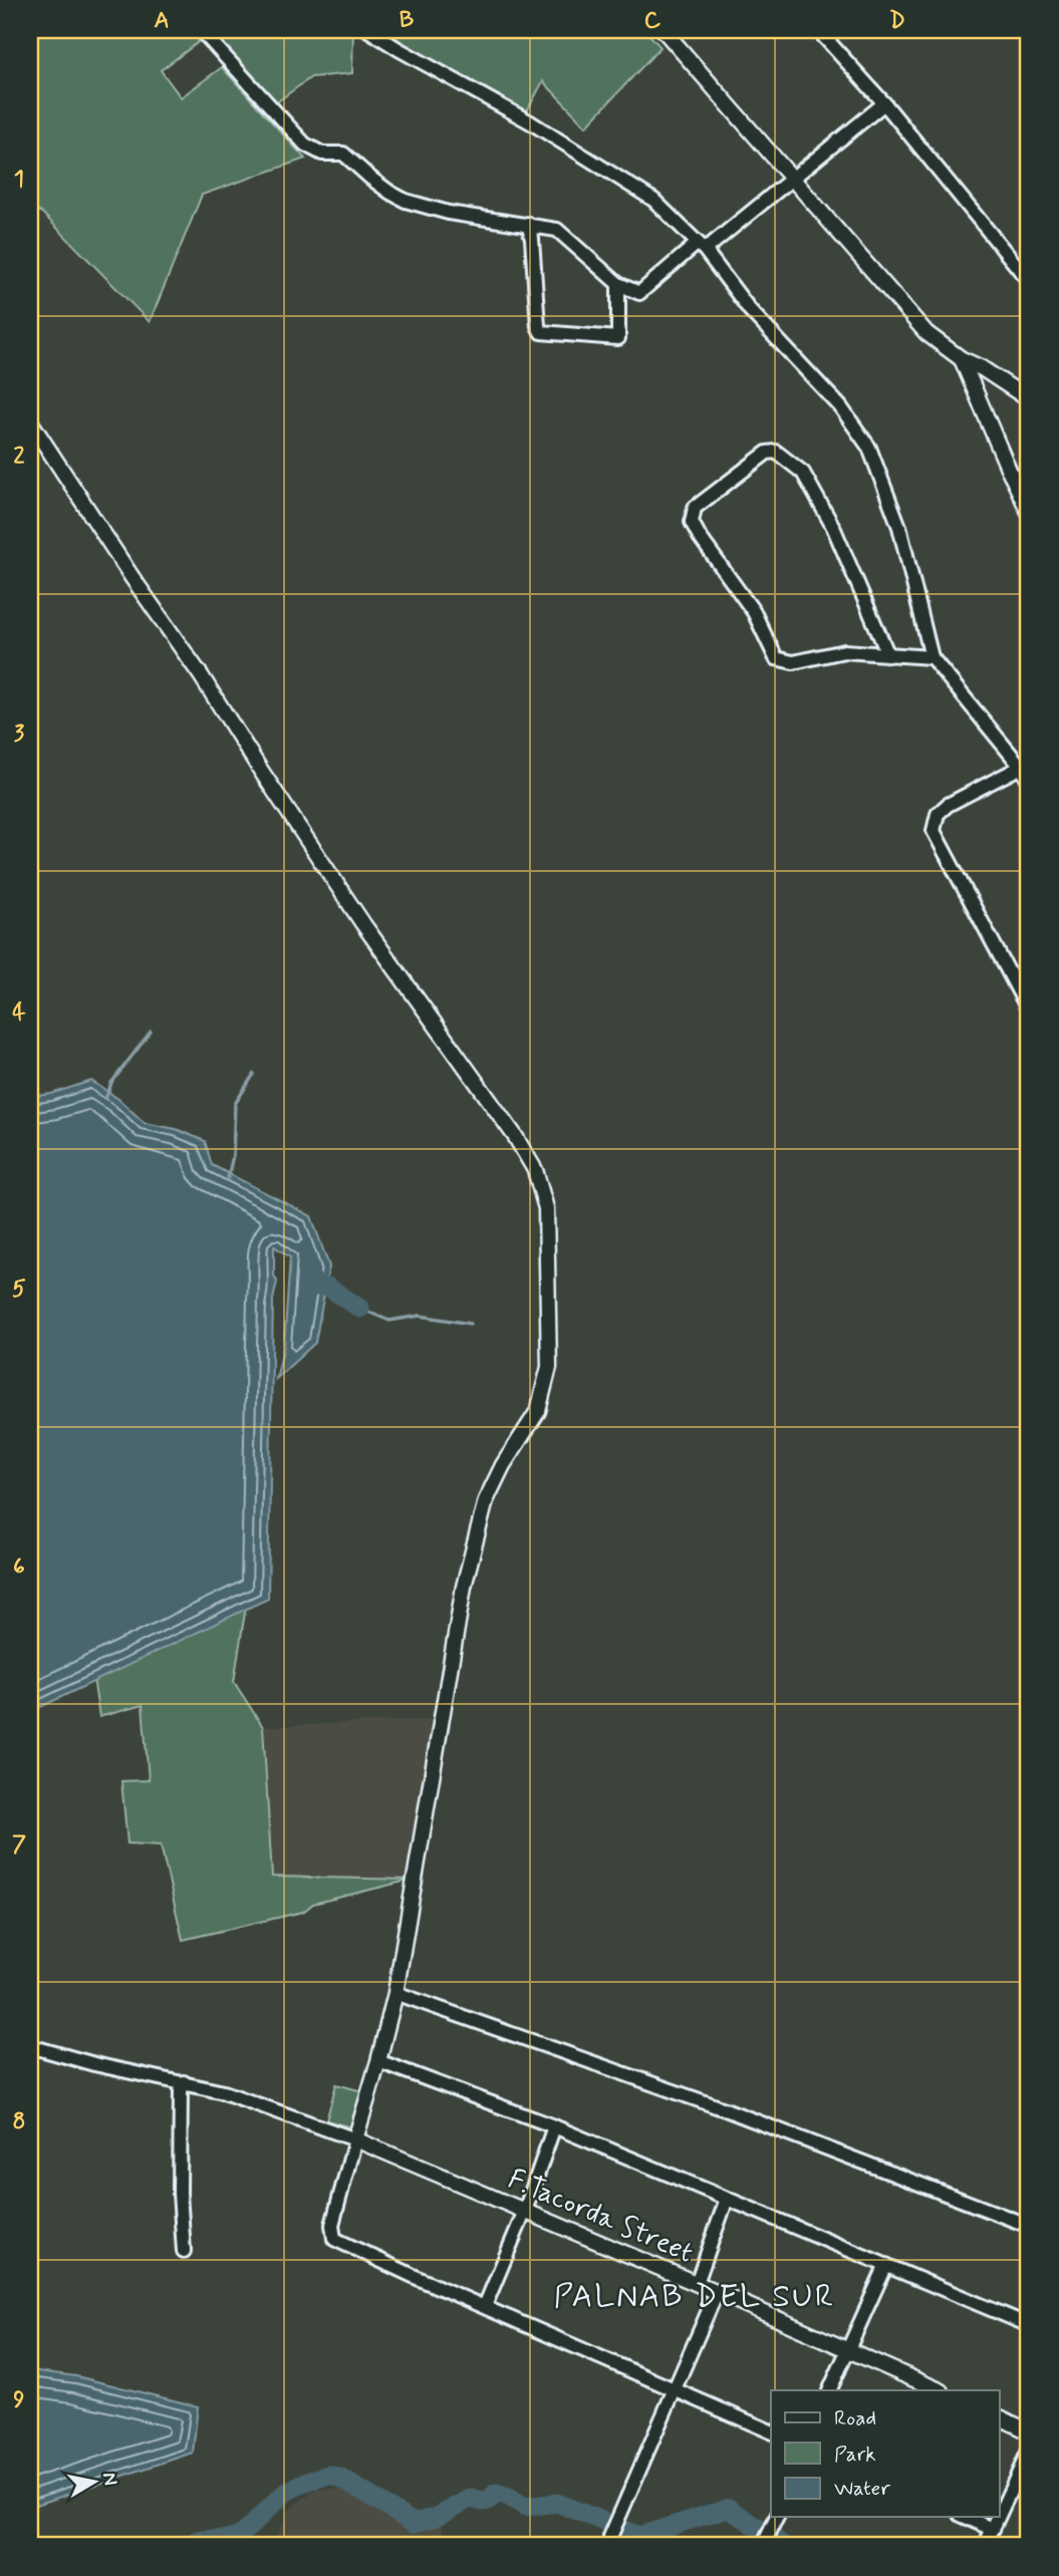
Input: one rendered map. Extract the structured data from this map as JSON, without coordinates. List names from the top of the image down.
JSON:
{
  "streets": {
    "street": ["F.Tacorda Street"]
  },
  "districts": ["PALNAB DEL SUR"],
  "legend": ["Road", "Park", "Water"],
  "north": "right",
  "grid": {
    "columns": [
      "A",
      "B",
      "C",
      "D"
    ],
    "rows": [
      "1",
      "2",
      "3",
      "4",
      "5",
      "6",
      "7",
      "8",
      "9"
    ]
  }
}
